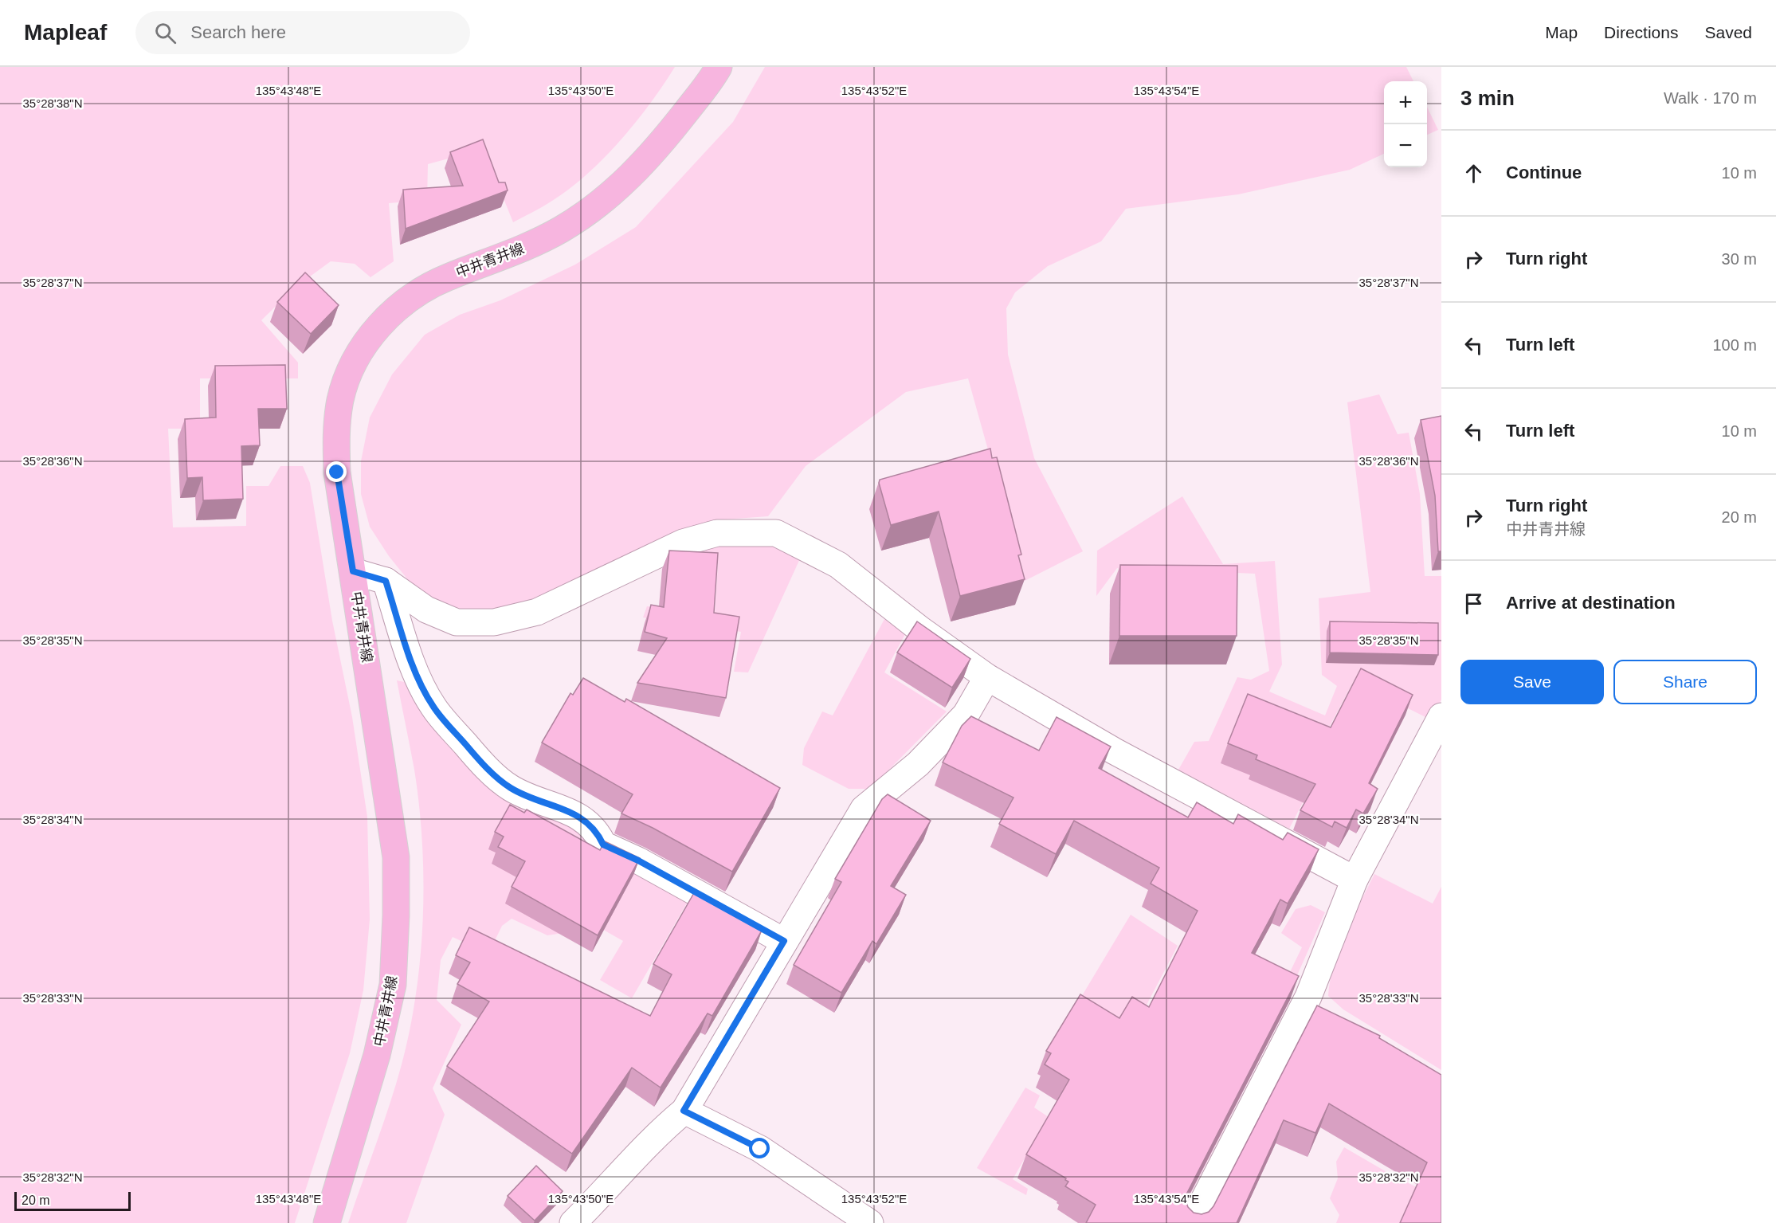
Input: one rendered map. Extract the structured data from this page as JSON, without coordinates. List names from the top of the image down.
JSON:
{
  "streets": {
    "main road": ["中井青井線"]
  },
  "scale_bar": "20 m",
  "page": {
    "header": "Mapleaf",
    "search": "Search here",
    "nav": ["Map", "Directions", "Saved"],
    "heading": ["3 min", "Walk · 170 m"],
    "map_buttons": ["+", "−"],
    "list": [
      ["Continue", "10 m"],
      ["Turn right", "30 m"],
      ["Turn left", "100 m"],
      ["Turn left", "10 m"],
      ["Turn right", "中井青井線", "20 m"],
      "Arrive at destination"
    ],
    "buttons": ["Save", "Share"],
    "scale": "20 m"
  },
  "coordinates": [
    "135°43'48\"E",
    "135°43'50\"E",
    "135°43'52\"E",
    "135°43'54\"E",
    "35°28'38\"N",
    "35°28'37\"N",
    "35°28'36\"N",
    "35°28'35\"N",
    "35°28'34\"N",
    "35°28'33\"N",
    "35°28'32\"N"
  ]
}
